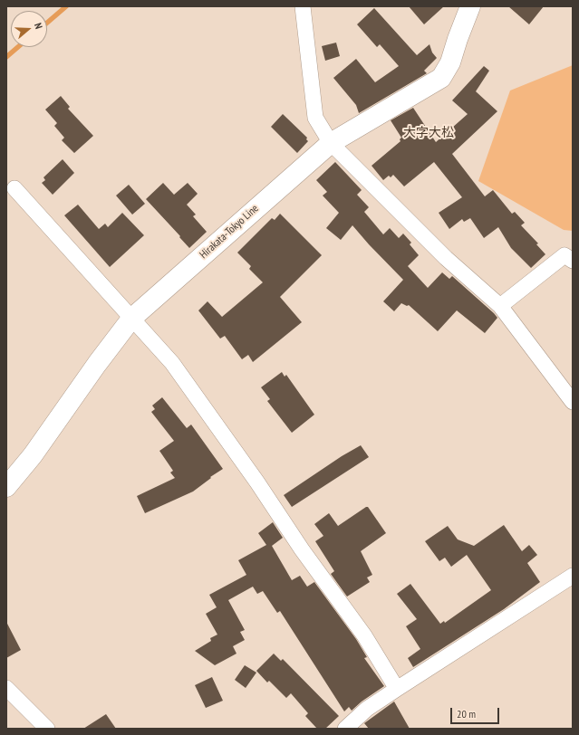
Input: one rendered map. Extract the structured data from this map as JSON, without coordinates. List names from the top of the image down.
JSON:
{
  "streets": {
    "main road": ["Hirakata-Tokyo Line"]
  },
  "districts": ["大字大松"],
  "scale_bar": "20 m",
  "north": "right"
}
